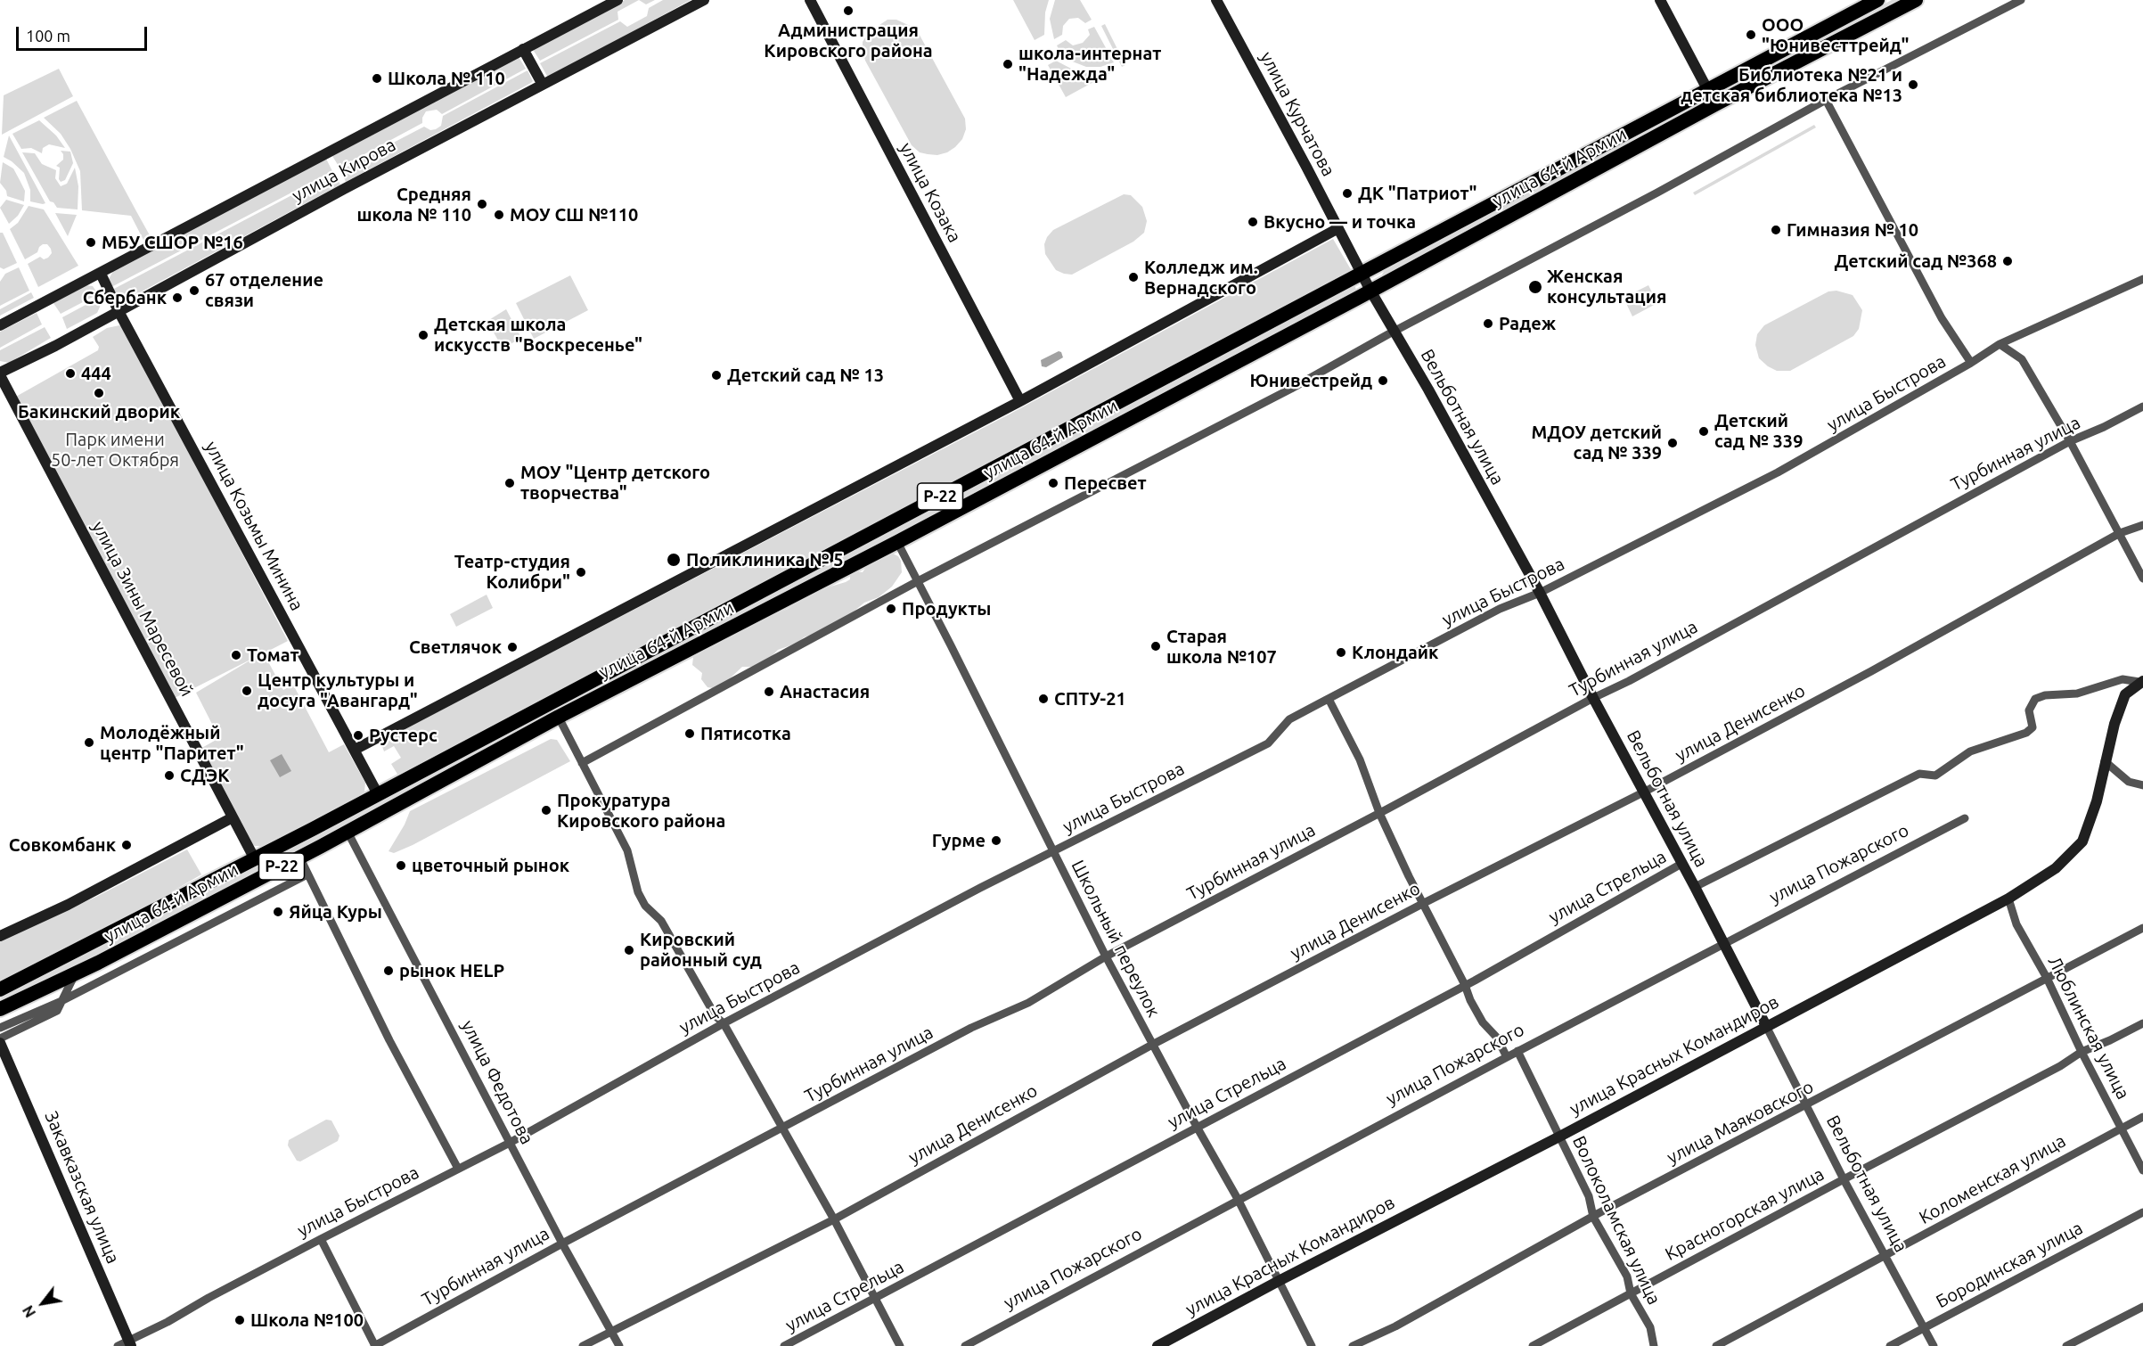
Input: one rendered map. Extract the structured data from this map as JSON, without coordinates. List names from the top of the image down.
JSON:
{
  "streets": {
    "highway": ["улица 64-й Армии", "Р-22"],
    "street": [
      "улица Курчатова",
      "улица Кирова",
      "улица Козака",
      "улица Быстрова",
      "Вельботная улица",
      "Турбинная улица",
      "улица Козьмы Минина",
      "улица Зины Маресевой",
      "улица Денисенко",
      "улица Пожарского",
      "улица Стрельца",
      "Школьный переулок",
      "Люблинская улица",
      "улица Красных Командиров",
      "улица Федотова",
      "улица Маяковского",
      "Коломенская улица",
      "Закавказская улица",
      "Красногорская улица",
      "Волоколамская улица",
      "Бородинская улица"
    ]
  },
  "crossings": [
    ["улица Курчатова", "улица 64-й Армии"],
    ["улица Курчатова", "Вельботная улица"],
    ["улица 64-й Армии", "Вельботная улица"],
    ["улица 64-й Армии", "улица Козьмы Минина"],
    ["улица 64-й Армии", "улица Зины Маресевой"],
    ["улица 64-й Армии", "Школьный переулок"],
    ["улица 64-й Армии", "улица Федотова"],
    ["улица Кирова", "улица Козьмы Минина"],
    ["улица Кирова", "улица Зины Маресевой"],
    ["улица Быстрова", "Вельботная улица"],
    ["улица Быстрова", "Школьный переулок"],
    ["улица Быстрова", "улица Федотова"],
    ["улица Быстрова", "Закавказская улица"],
    ["Вельботная улица", "Турбинная улица"],
    ["Вельботная улица", "улица Денисенко"],
    ["Вельботная улица", "улица Пожарского"],
    ["Вельботная улица", "улица Стрельца"],
    ["Вельботная улица", "улица Красных Командиров"],
    ["Вельботная улица", "улица Маяковского"],
    ["Вельботная улица", "Коломенская улица"],
    ["Вельботная улица", "Красногорская улица"],
    ["Вельботная улица", "Бородинская улица"],
    ["Турбинная улица", "Школьный переулок"],
    ["Турбинная улица", "улица Федотова"],
    ["улица Денисенко", "Школьный переулок"],
    ["улица Денисенко", "улица Федотова"],
    ["улица Пожарского", "Школьный переулок"],
    ["улица Пожарского", "Волоколамская улица"],
    ["улица Стрельца", "Школьный переулок"],
    ["Школьный переулок", "улица Красных Командиров"],
    ["Люблинская улица", "улица Красных Командиров"],
    ["Люблинская улица", "улица Маяковского"],
    ["Люблинская улица", "Коломенская улица"],
    ["Люблинская улица", "Красногорская улица"],
    ["улица Красных Командиров", "Волоколамская улица"],
    ["улица Маяковского", "Волоколамская улица"],
    ["Красногорская улица", "Волоколамская улица"]
  ],
  "parks": ["Парк имени 50-лет Октября"],
  "places": [
    "Администрация Кировского района",
    "ООО \"Юнивесттрейд\"",
    "школа-интернат \"Надежда\"",
    "Школа № 110",
    "Библиотека №21 и детская библиотека №13",
    "ДК \"Патриот\"",
    "Средняя школа № 110",
    "МОУ СШ №110",
    "Вкусно — и точка",
    "Гимназия № 10",
    "МБУ СШОР №16",
    "Детский сад №368",
    "Колледж им. Вернадского",
    "Женская консультация",
    "67 отделение связи",
    "Сбербанк",
    "Радеж",
    "Детская школа искусств \"Воскресенье\"",
    "444",
    "Детский сад № 13",
    "Юнивестрейд",
    "Бакинский дворик",
    "Детский сад № 339",
    "МДОУ детский сад № 339",
    "МОУ \"Центр детского творчества\"",
    "Пересвет",
    "Поликлиника № 5",
    "Театр-студия Колибри\"",
    "Продукты",
    "Старая школа №107",
    "Светлячок",
    "Клондайк",
    "Томат",
    "Центр культуры и досуга \"Авангард\"",
    "Анастасия",
    "СПТУ-21",
    "Пятисотка",
    "Рустерс",
    "Молодёжный центр \"Паритет\"",
    "СДЭК",
    "Прокуратура Кировского района",
    "Гурме",
    "Совкомбанк",
    "цветочный рынок",
    "Яйца Куры",
    "Кировский районный суд",
    "рынок HELP",
    "Школа №100"
  ],
  "scale_bar": "100 m",
  "north": "bottom left"
}
